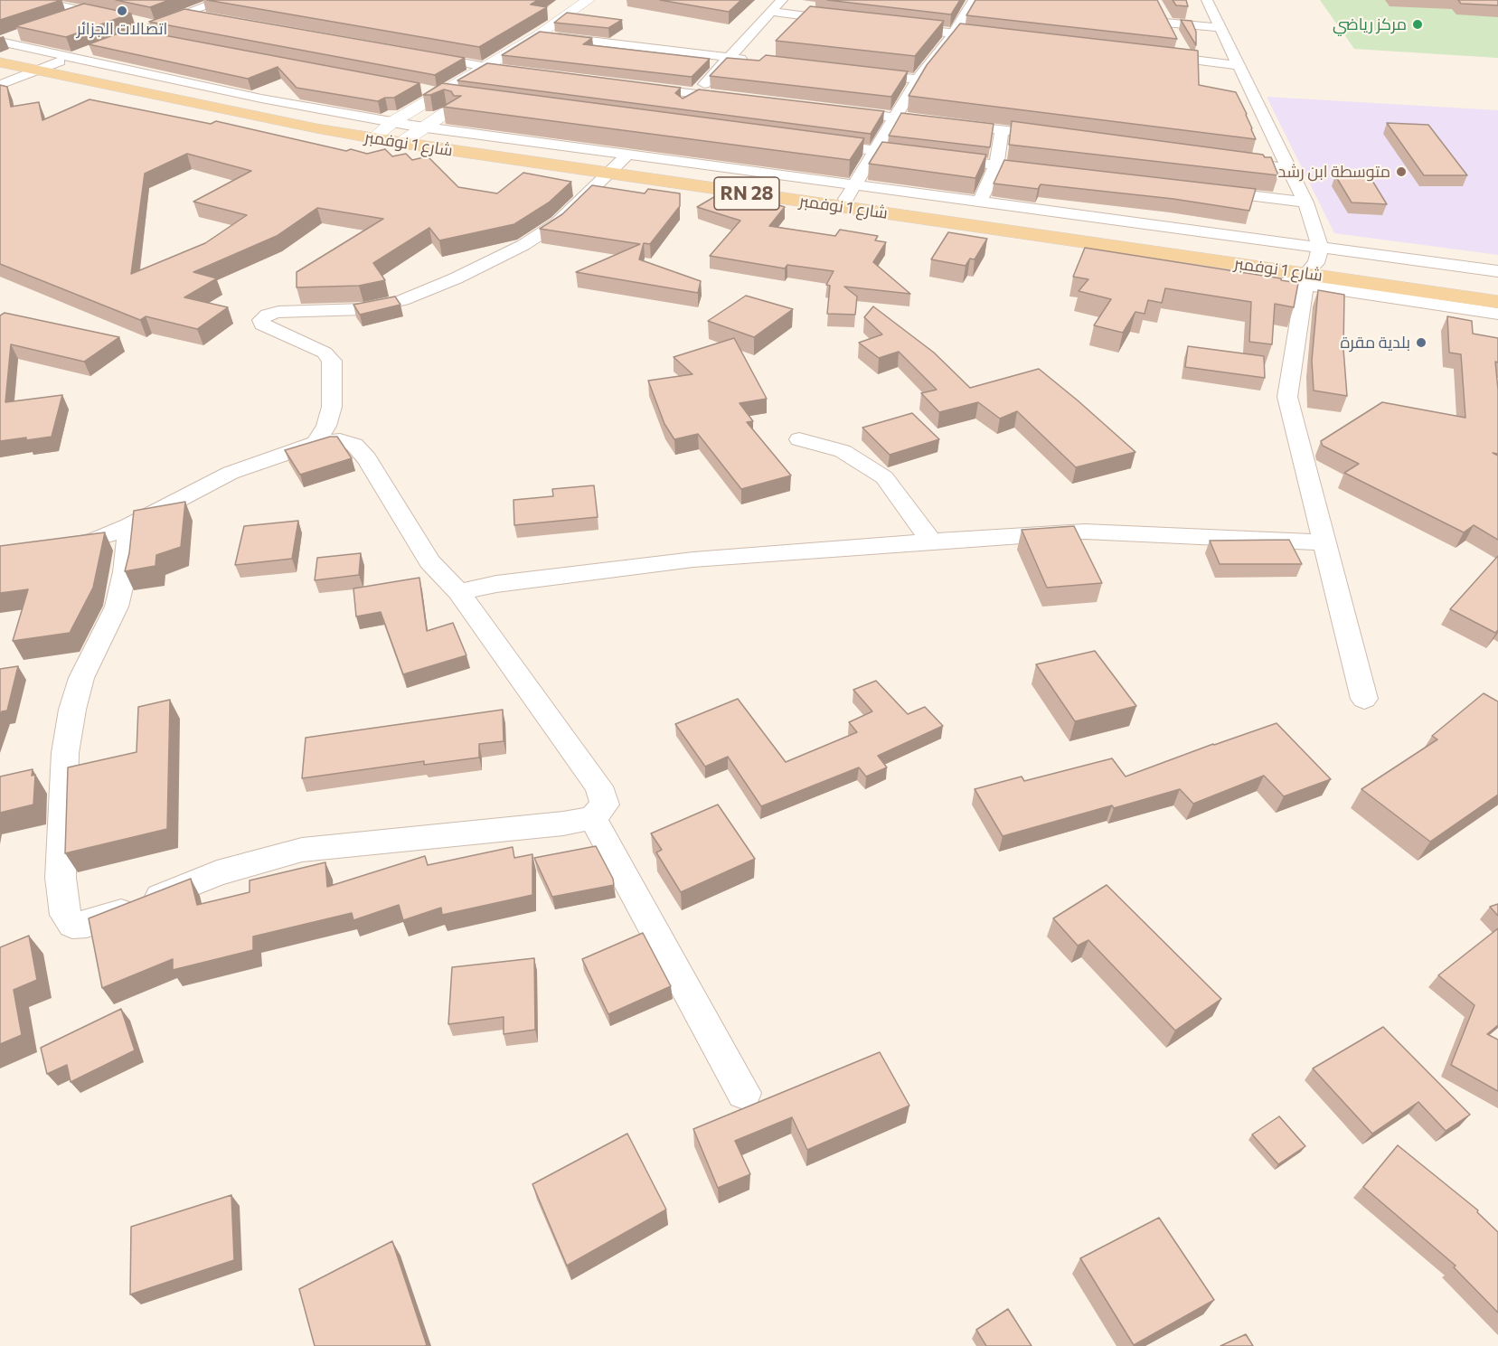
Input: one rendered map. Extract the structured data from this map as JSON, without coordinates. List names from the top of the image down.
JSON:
{
  "streets": {
    "main road": ["شارع 1 نوفمبر", "RN 28"]
  },
  "places": [
    "اتصالات الجزائر",
    "مركز رياضي",
    "متوسطة ابن رشد",
    "بلدية مقرة"
  ]
}
